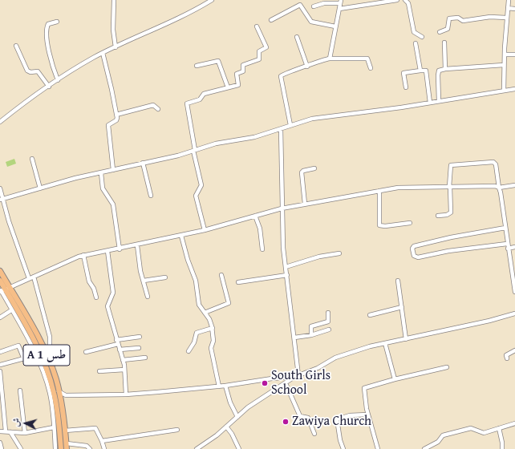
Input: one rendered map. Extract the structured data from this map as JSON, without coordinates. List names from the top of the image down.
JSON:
{
  "streets": {
    "highway": ["A 1 طس"]
  },
  "places": ["South Girls School", "Zawiya Church"],
  "north": "left"
}
